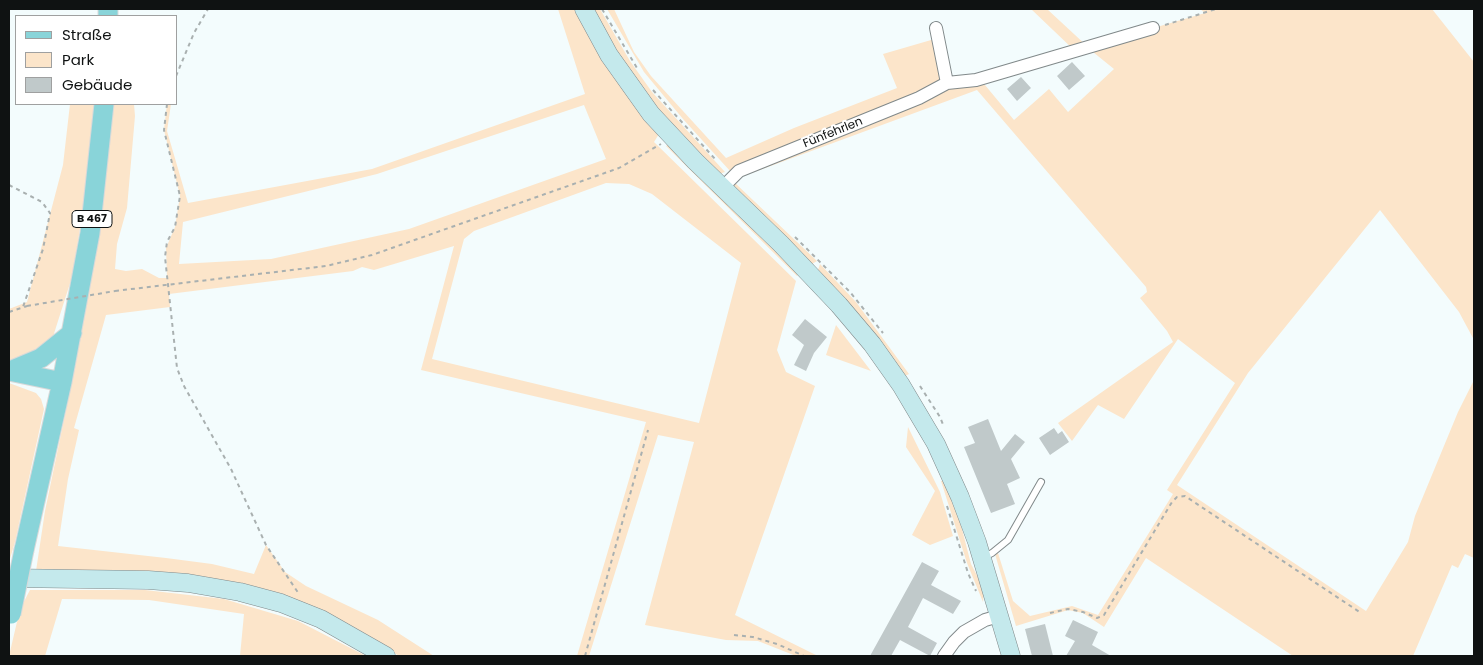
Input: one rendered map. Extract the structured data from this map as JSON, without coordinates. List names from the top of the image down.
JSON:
{
  "streets": {
    "main road": ["B 467"],
    "street": ["Fünfehrlen"]
  },
  "legend": ["Straße", "Park", "Gebäude"]
}
